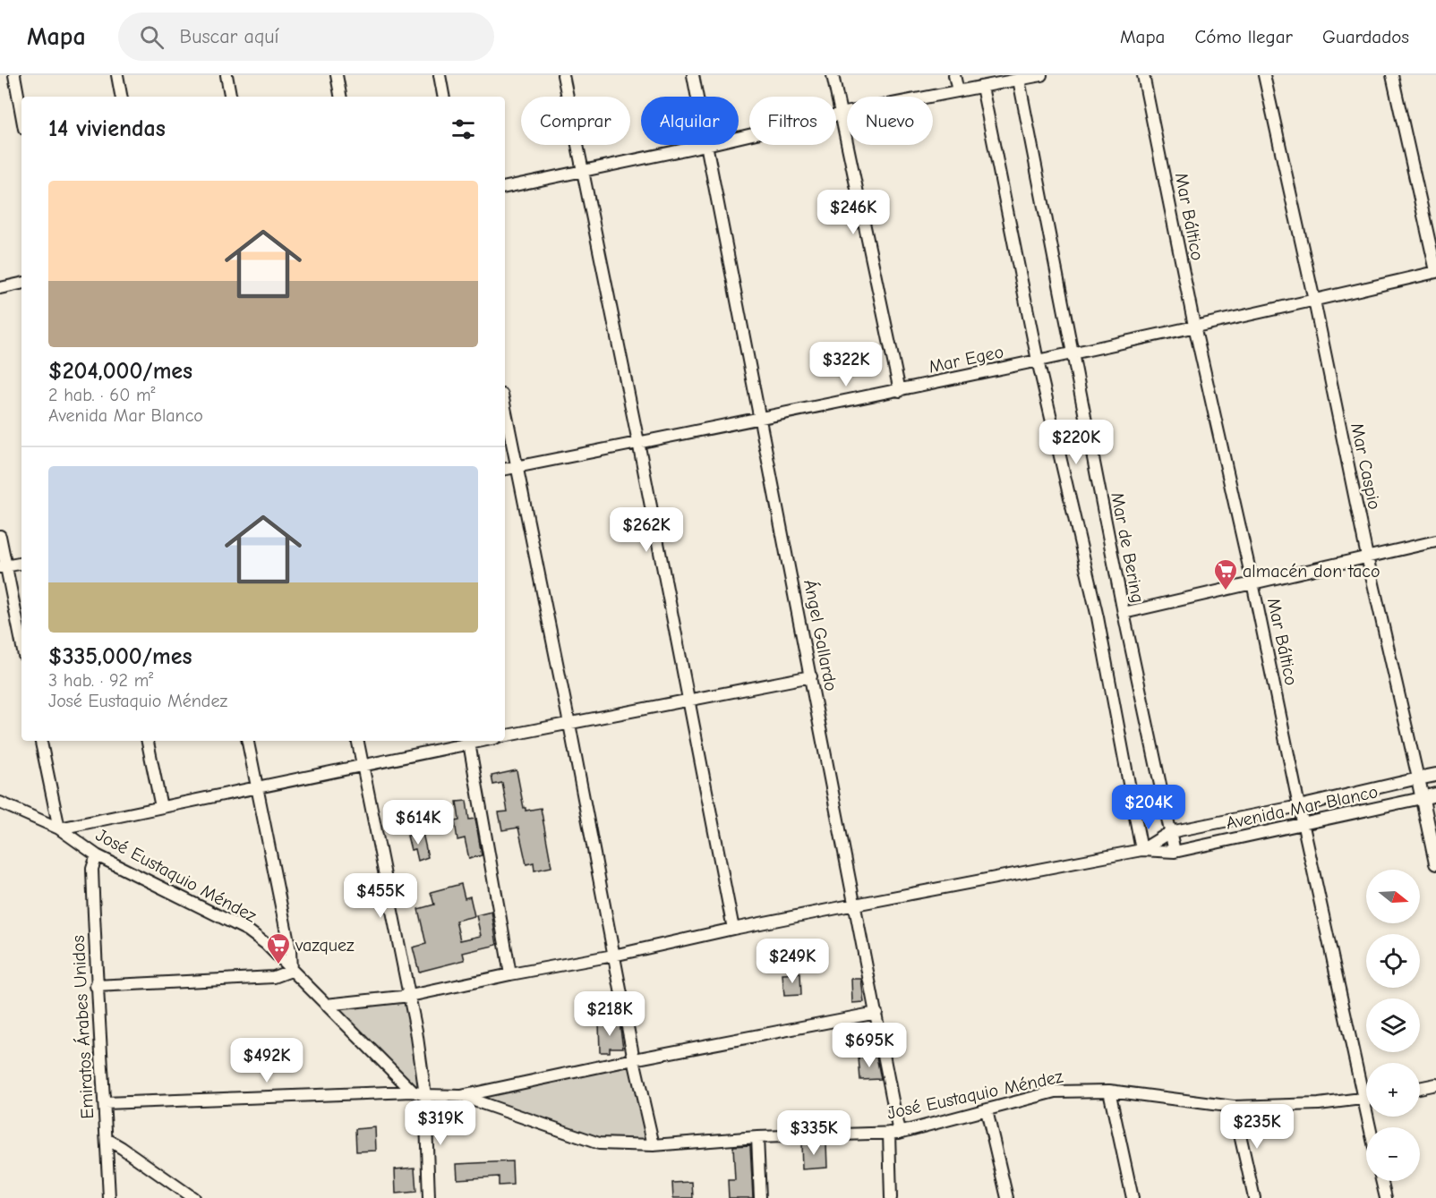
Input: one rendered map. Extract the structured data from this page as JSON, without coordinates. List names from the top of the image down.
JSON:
{
  "streets": {
    "street": [
      "Mar Báltico",
      "Mar Egeo",
      "Mar Caspio",
      "Mar de Bering",
      "Ángel Gallardo",
      "Avenida Mar Blanco",
      "José Eustaquio Méndez",
      "Emiratos Árabes Unidos"
    ]
  },
  "crossings": [
    ["Mar Báltico", "Mar Egeo"],
    ["Mar Báltico", "Avenida Mar Blanco"],
    ["Mar Báltico", "José Eustaquio Méndez"],
    ["Mar Egeo", "Mar Caspio"],
    ["Mar Egeo", "Mar de Bering"],
    ["Mar Egeo", "Ángel Gallardo"],
    ["Mar Caspio", "Avenida Mar Blanco"],
    ["Mar de Bering", "Avenida Mar Blanco"],
    ["Ángel Gallardo", "José Eustaquio Méndez"],
    ["José Eustaquio Méndez", "Emiratos Árabes Unidos"]
  ],
  "places": {
    "supermarket": ["almacén don taco", "vazquez"]
  },
  "north": "right",
  "page": {
    "header": "Mapa",
    "search": "Buscar aquí",
    "nav": ["Mapa", "Cómo llegar", "Guardados"],
    "chip": [
      "Comprar",
      "Alquilar",
      "Filtros",
      "Nuevo"
    ],
    "heading": "14 viviendas",
    "list": [
      {
        "name": "$204,000/mes",
        "note": "2 hab. · 60 m² · Avenida Mar Blanco"
      },
      {
        "name": "$335,000/mes",
        "note": "3 hab. · 92 m² · José Eustaquio Méndez"
      }
    ],
    "price": [
      "$246K",
      "$322K",
      "$220K",
      "$262K",
      "$204K",
      "$614K",
      "$455K",
      "$249K",
      "$218K",
      "$695K",
      "$492K",
      "$319K",
      "$235K",
      "$335K"
    ],
    "map_buttons": ["+", "−"]
  }
}
